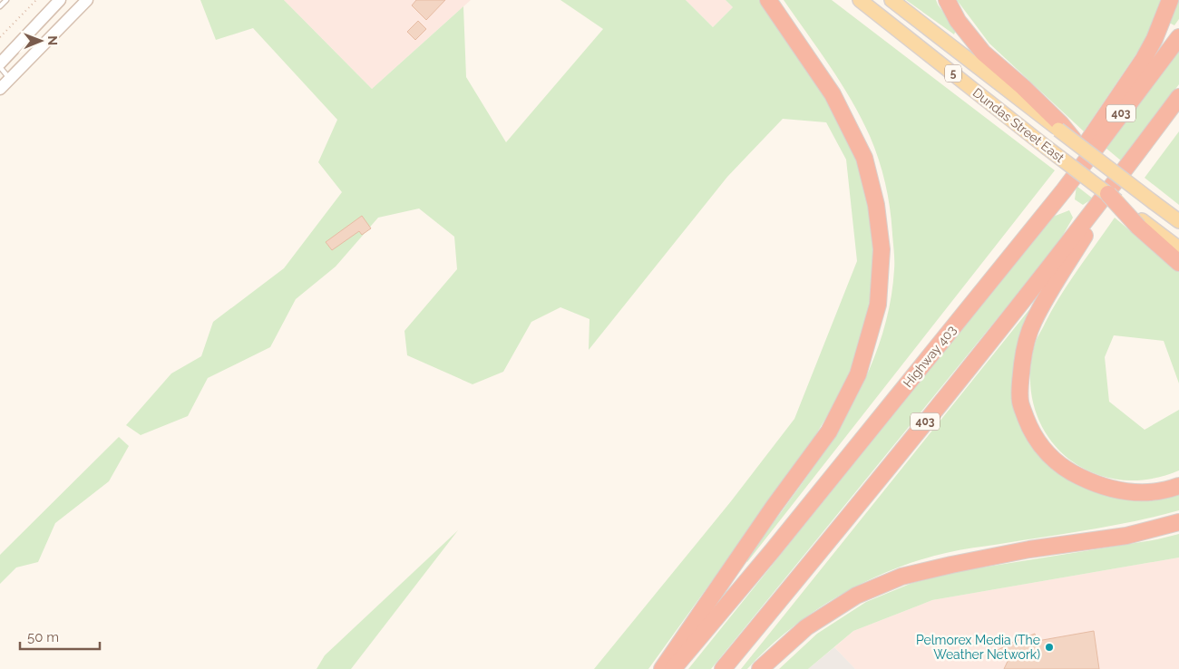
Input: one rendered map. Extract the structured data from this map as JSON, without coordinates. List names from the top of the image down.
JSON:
{
  "streets": {
    "highway": ["403", "Highway 403"],
    "main road": ["5", "Dundas Street East"]
  },
  "places": ["Pelmorex Media (The Weather Network)"],
  "scale_bar": "50 m",
  "north": "right"
}
